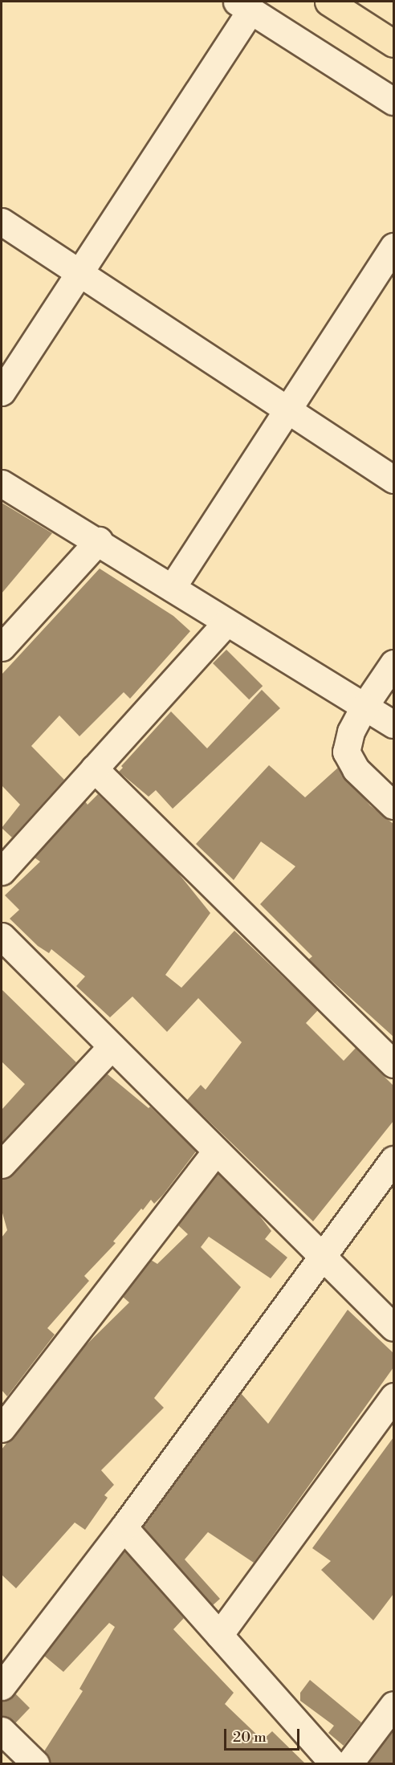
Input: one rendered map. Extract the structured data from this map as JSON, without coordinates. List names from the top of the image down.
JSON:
{
  "scale_bar": "20 m"
}
